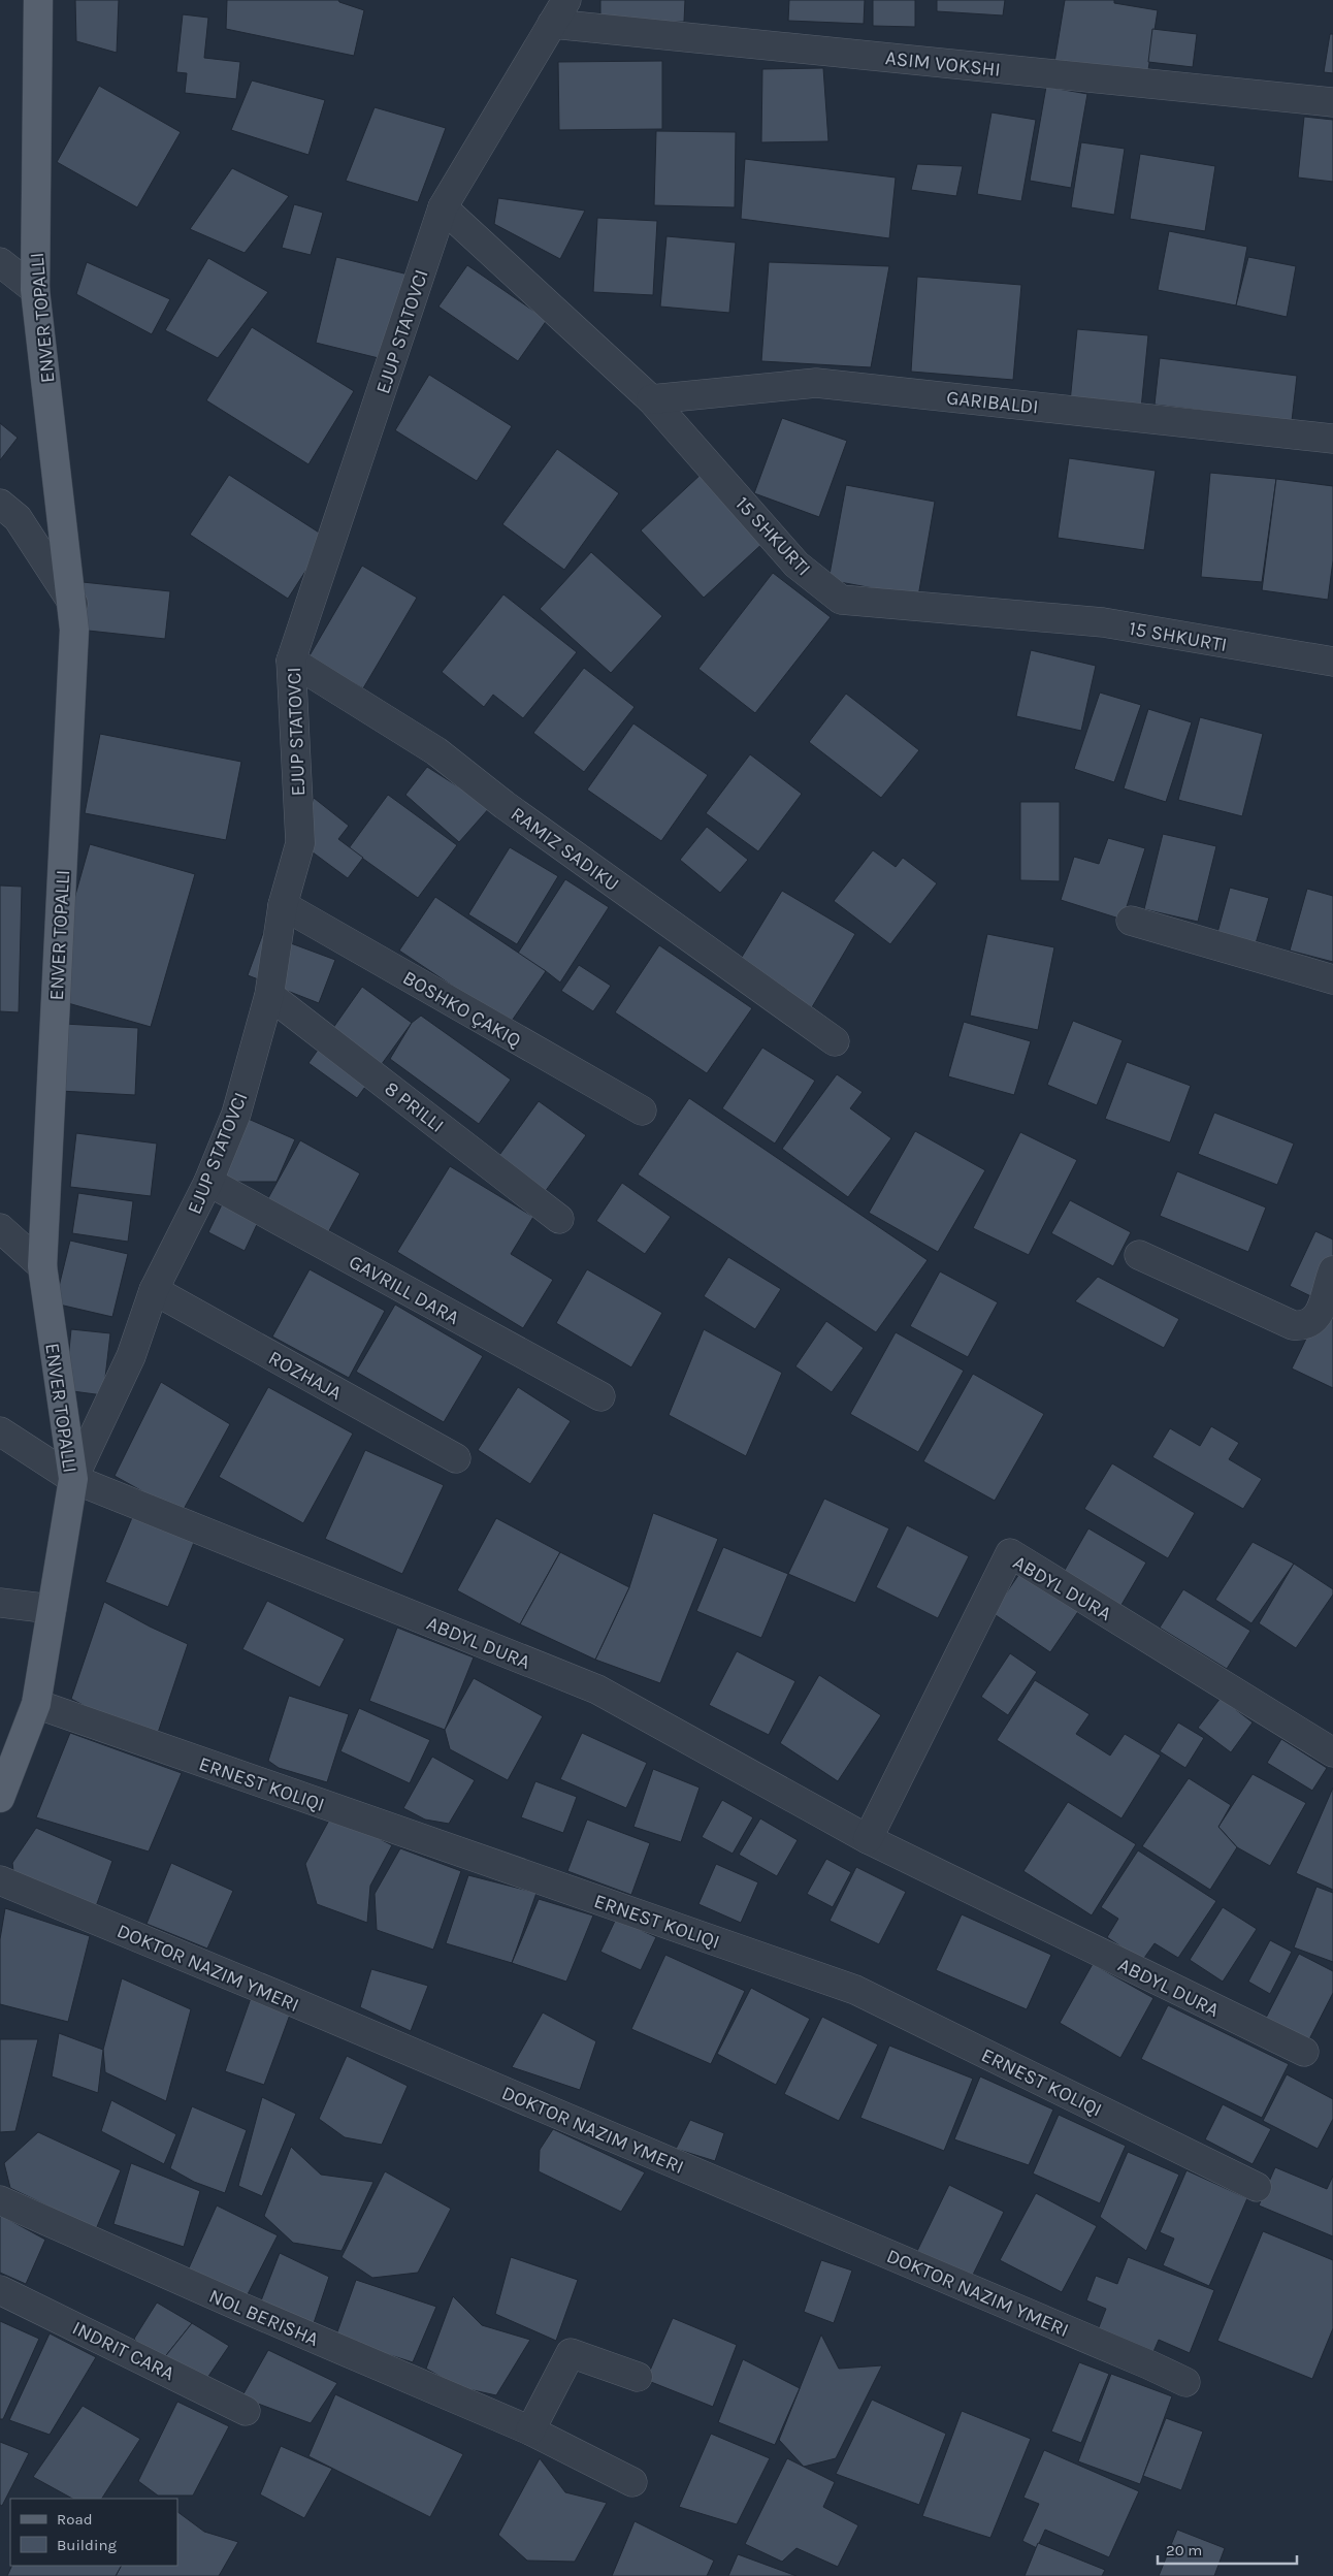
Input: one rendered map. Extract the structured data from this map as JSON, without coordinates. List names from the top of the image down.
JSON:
{
  "streets": {
    "main road": ["ENVER TOPALLI"],
    "street": [
      "ASIM VOKSHI",
      "EJUP STATOVCI",
      "GARIBALDI",
      "15 SHKURTI",
      "RAMIZ SADIKU",
      "BOSHKO ÇAKIQ",
      "8 PRILLI",
      "GAVRILL DARA",
      "ROZHAJA",
      "ABDYL DURA",
      "ERNEST KOLIQI",
      "DOKTOR NAZIM YMERI",
      "NOL BERISHA",
      "INDRIT CARA"
    ]
  },
  "crossings": [
    ["ASIM VOKSHI", "EJUP STATOVCI"],
    ["ENVER TOPALLI", "EJUP STATOVCI"],
    ["ENVER TOPALLI", "ABDYL DURA"],
    ["ENVER TOPALLI", "ERNEST KOLIQI"],
    ["EJUP STATOVCI", "15 SHKURTI"],
    ["EJUP STATOVCI", "RAMIZ SADIKU"],
    ["EJUP STATOVCI", "BOSHKO ÇAKIQ"],
    ["EJUP STATOVCI", "8 PRILLI"],
    ["EJUP STATOVCI", "GAVRILL DARA"],
    ["EJUP STATOVCI", "ROZHAJA"],
    ["EJUP STATOVCI", "ABDYL DURA"],
    ["GARIBALDI", "15 SHKURTI"]
  ],
  "legend": ["Road", "Building"],
  "scale_bar": "20 m"
}
